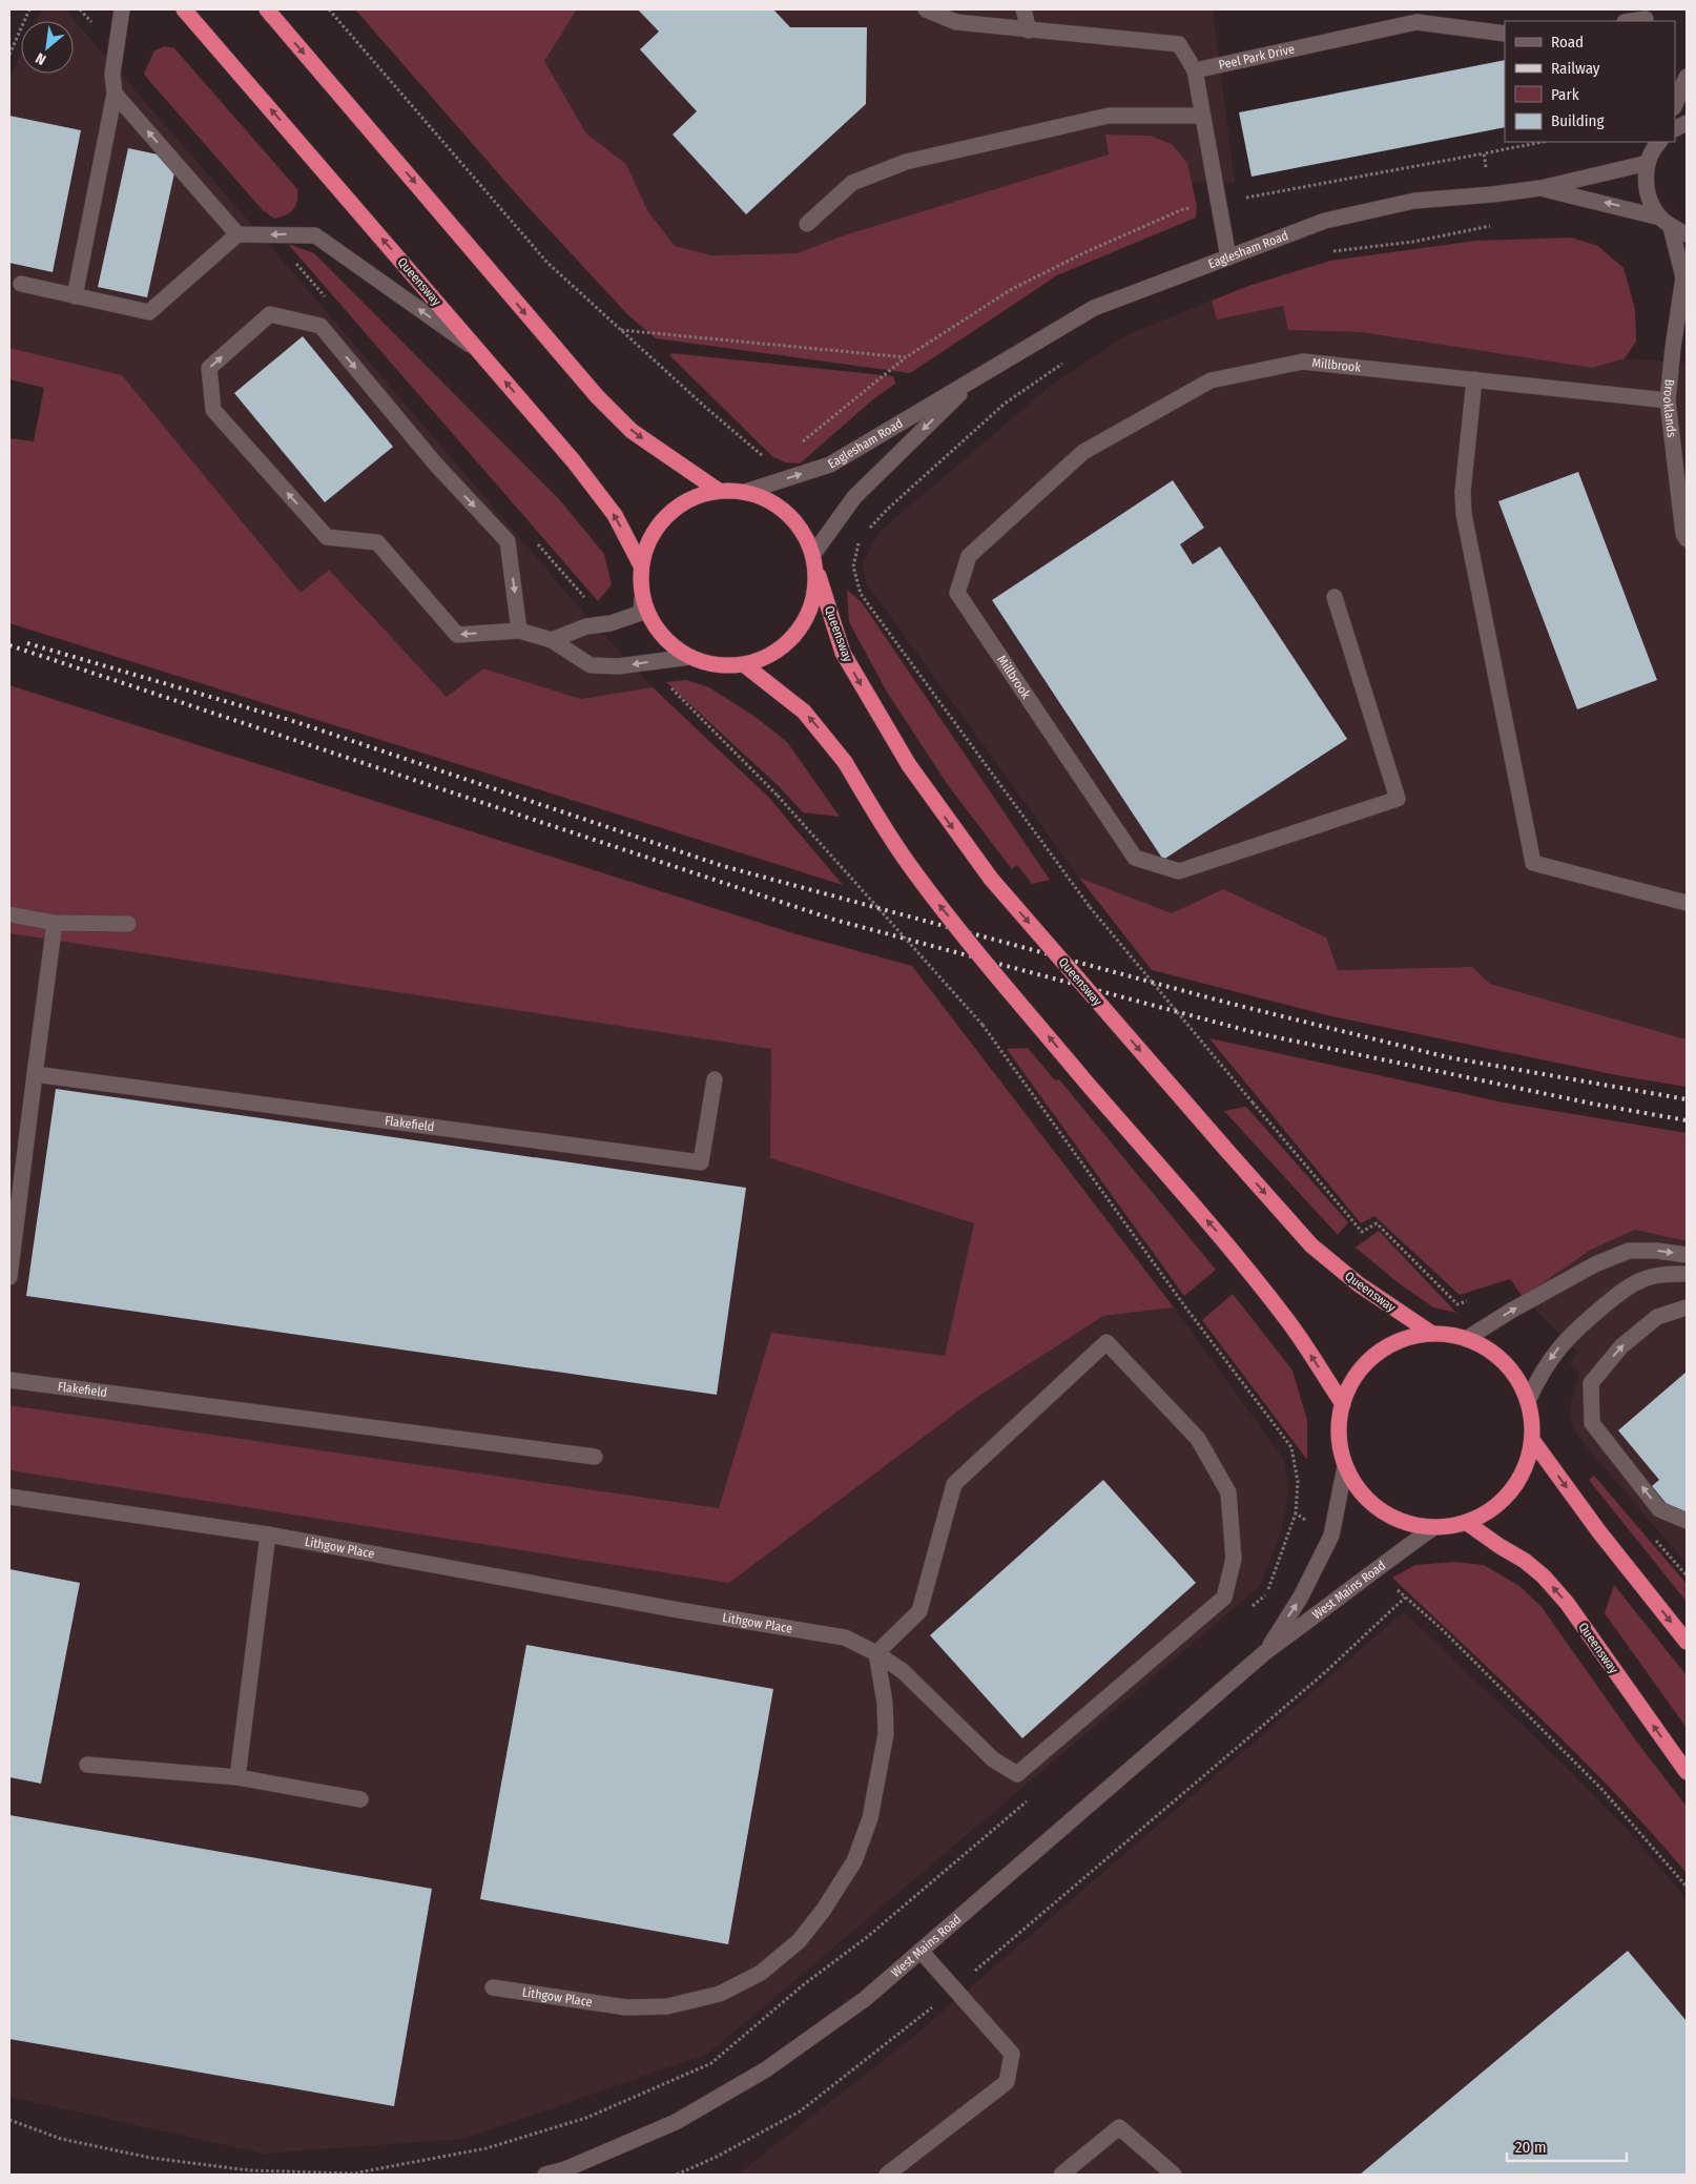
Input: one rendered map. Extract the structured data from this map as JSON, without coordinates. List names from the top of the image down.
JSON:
{
  "streets": {
    "highway": ["Queensway"],
    "street": [
      "Peel Park Drive",
      "Eaglesham Road",
      "Millbrook",
      "Brooklands",
      "Flakefield",
      "Lithgow Place",
      "West Mains Road"
    ]
  },
  "crossings": [
    ["Eaglesham Road", "Queensway"],
    ["Eaglesham Road", "Brooklands"],
    ["Millbrook", "Brooklands"]
  ],
  "legend": [
    "Road",
    "Railway",
    "Park",
    "Building"
  ],
  "scale_bar": "20 m",
  "north": "bottom left"
}
